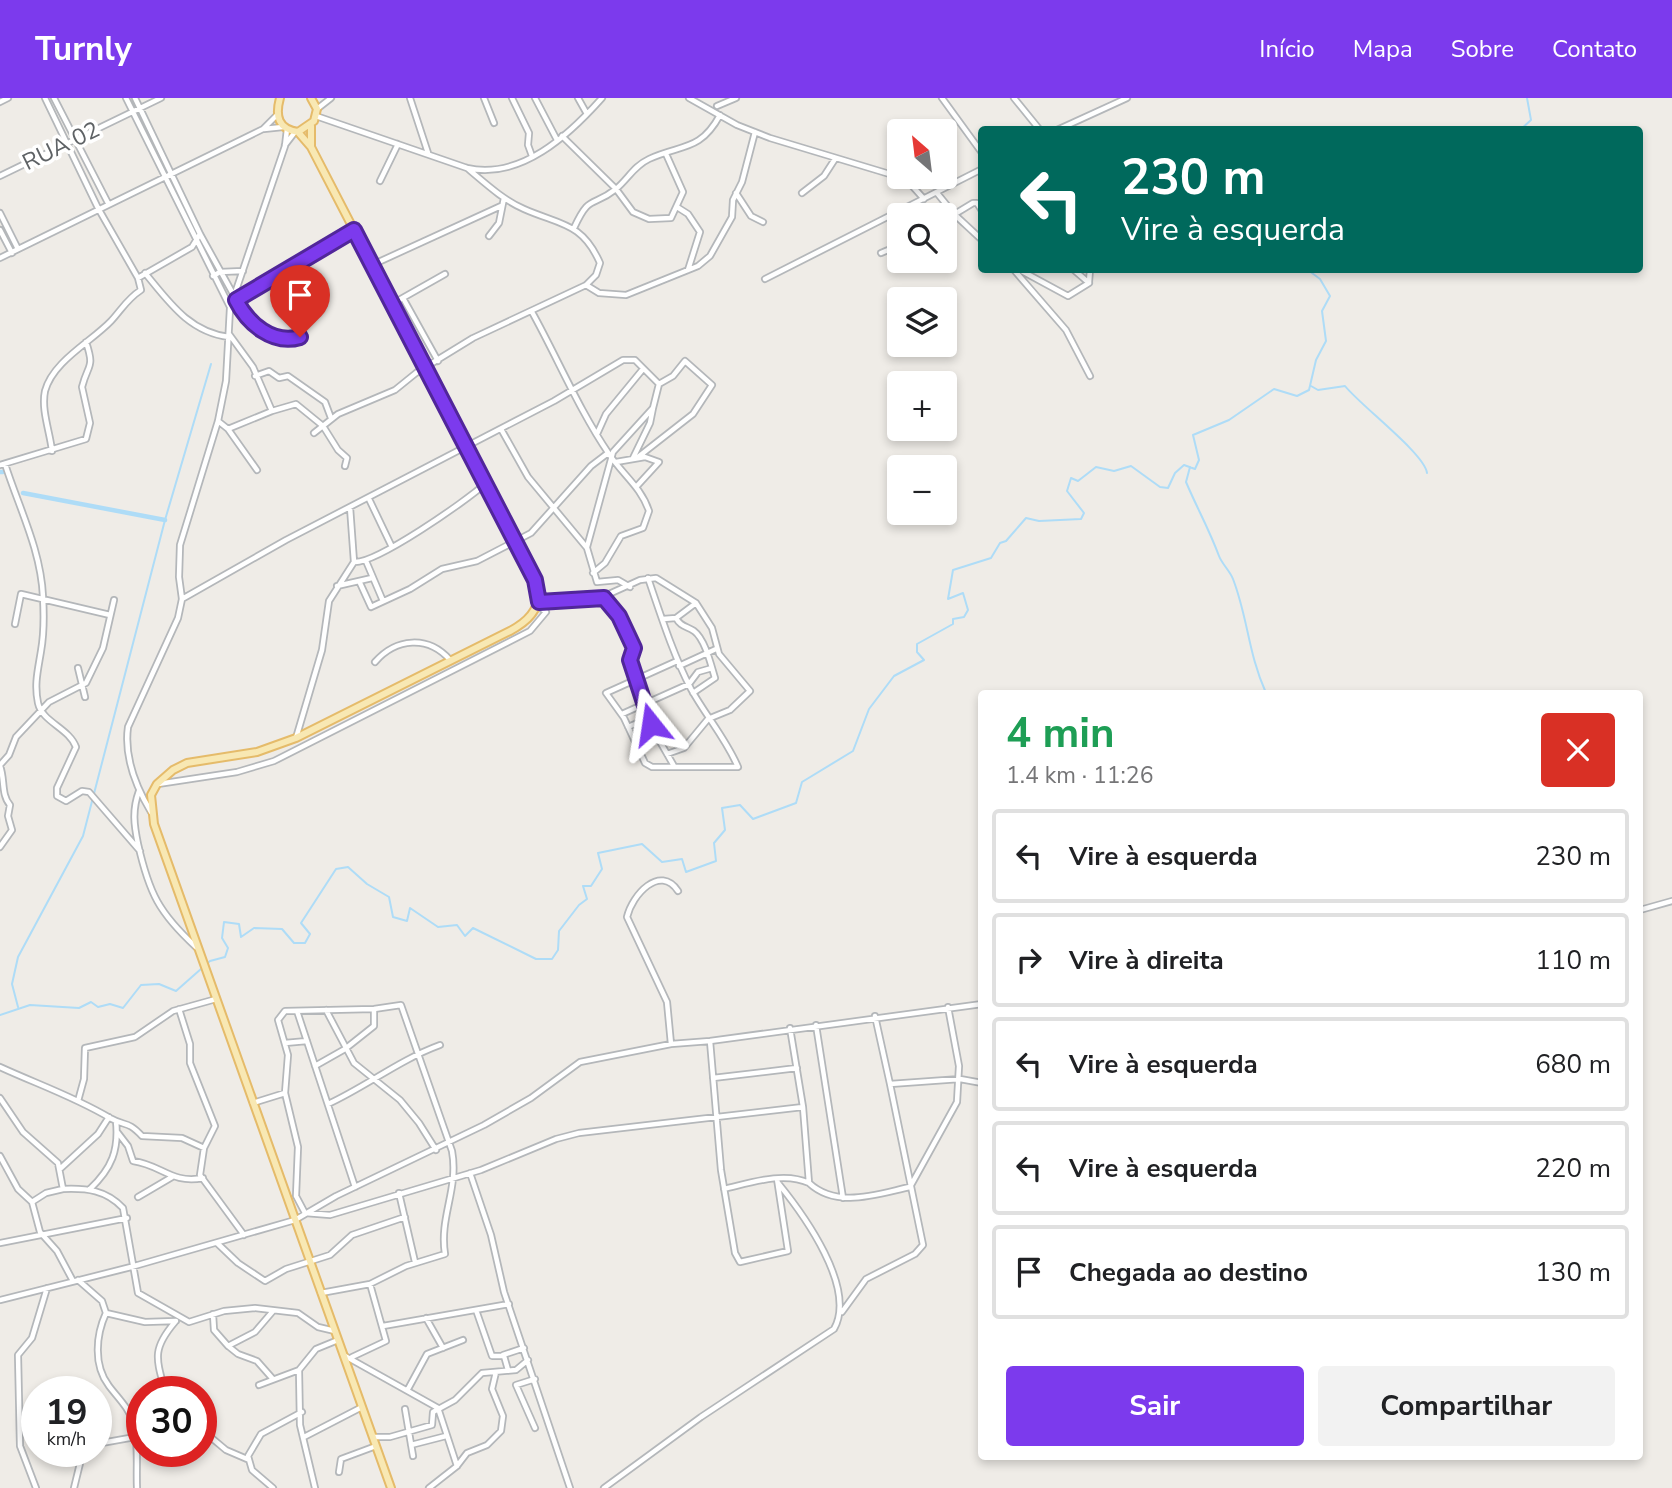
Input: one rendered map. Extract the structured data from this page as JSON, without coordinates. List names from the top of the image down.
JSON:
{
  "streets": {
    "street": ["RUA 02"]
  },
  "north": "top left",
  "page": {
    "header": "Turnly",
    "nav": [
      "Início",
      "Mapa",
      "Sobre",
      "Contato"
    ],
    "map_buttons": ["+", "−"],
    "turn": ["230 m", "Vire à esquerda"],
    "heading": ["4 min", "1.4 km · 11:26"],
    "list": [
      {
        "name": "Vire à esquerda",
        "value": "230 m"
      },
      {
        "name": "Vire à direita",
        "value": "110 m"
      },
      {
        "name": "Vire à esquerda",
        "value": "680 m"
      },
      {
        "name": "Vire à esquerda",
        "value": "220 m"
      },
      {
        "name": "Chegada ao destino",
        "value": "130 m"
      }
    ],
    "buttons": ["Sair", "Compartilhar"],
    "speed": "19 km/h",
    "limit": "30"
  }
}
